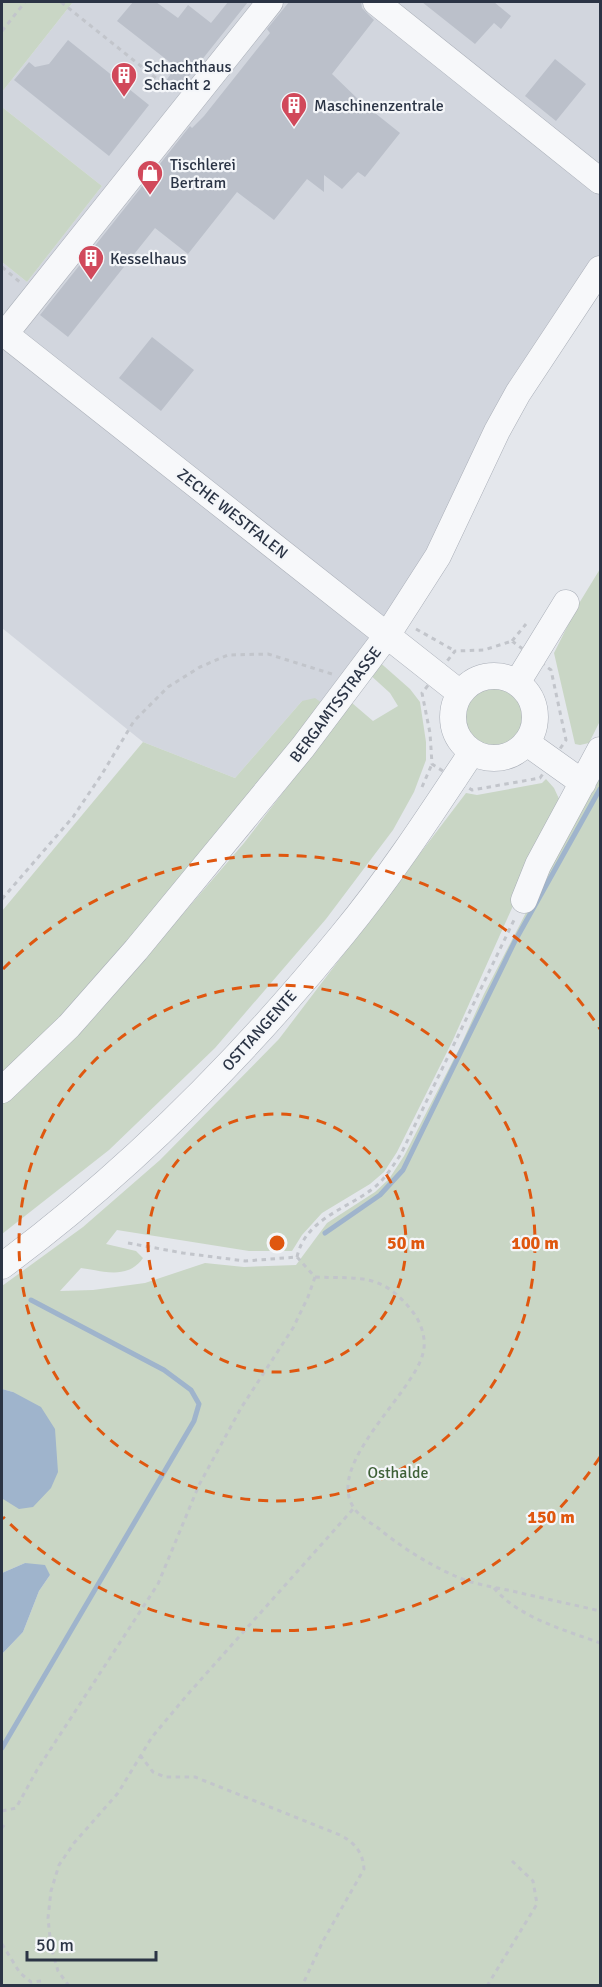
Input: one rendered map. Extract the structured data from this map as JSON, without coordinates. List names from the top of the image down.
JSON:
{
  "streets": {
    "street": ["ZECHE WESTFALEN", "BERGAMTSSTRASSE", "OSTTANGENTE"]
  },
  "crossings": [
    ["ZECHE WESTFALEN", "BERGAMTSSTRASSE"],
    ["ZECHE WESTFALEN", "OSTTANGENTE"]
  ],
  "parks": ["Osthalde"],
  "places": {
    "building": ["Schachthaus Schacht 2", "Maschinenzentrale", "Kesselhaus"],
    "shop": ["Tischlerei Bertram"]
  },
  "scale_bar": "50 m",
  "rings": ["50 m", "100 m", "150 m"]
}
